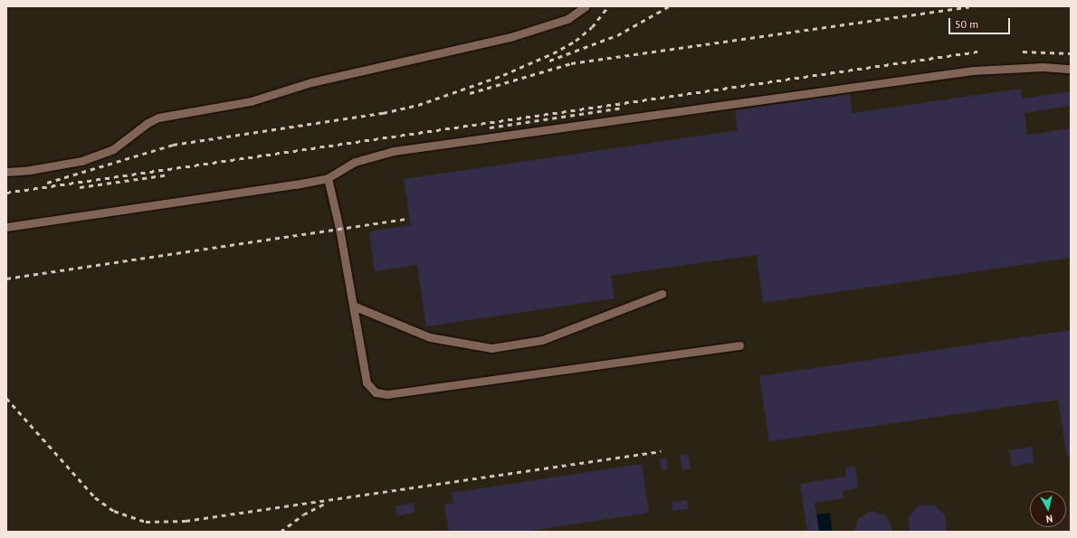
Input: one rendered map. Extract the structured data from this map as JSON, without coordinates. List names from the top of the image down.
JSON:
{
  "scale_bar": "50 m",
  "north": "bottom"
}
